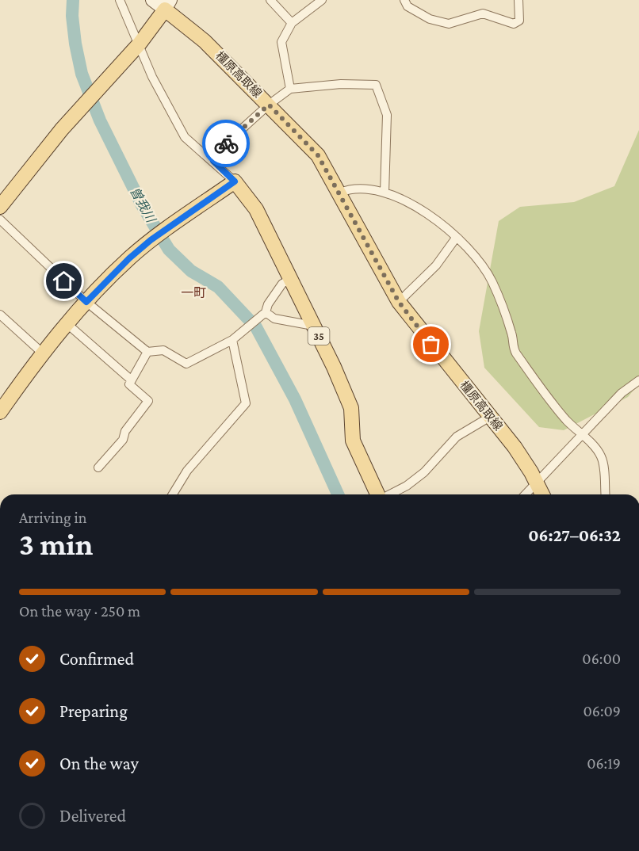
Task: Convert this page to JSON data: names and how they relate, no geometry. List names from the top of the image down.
{
  "streets": {
    "main road": ["橿原高取線", "35"]
  },
  "districts": ["一町"],
  "water": ["曽我川"],
  "page": {
    "heading": ["3 min", "Arriving in", "06:27–06:32"],
    "bar": "On the way · 250 m",
    "list": [
      ["Confirmed", "06:00"],
      ["Preparing", "06:09"],
      ["On the way", "06:19"],
      "Delivered"
    ]
  }
}
